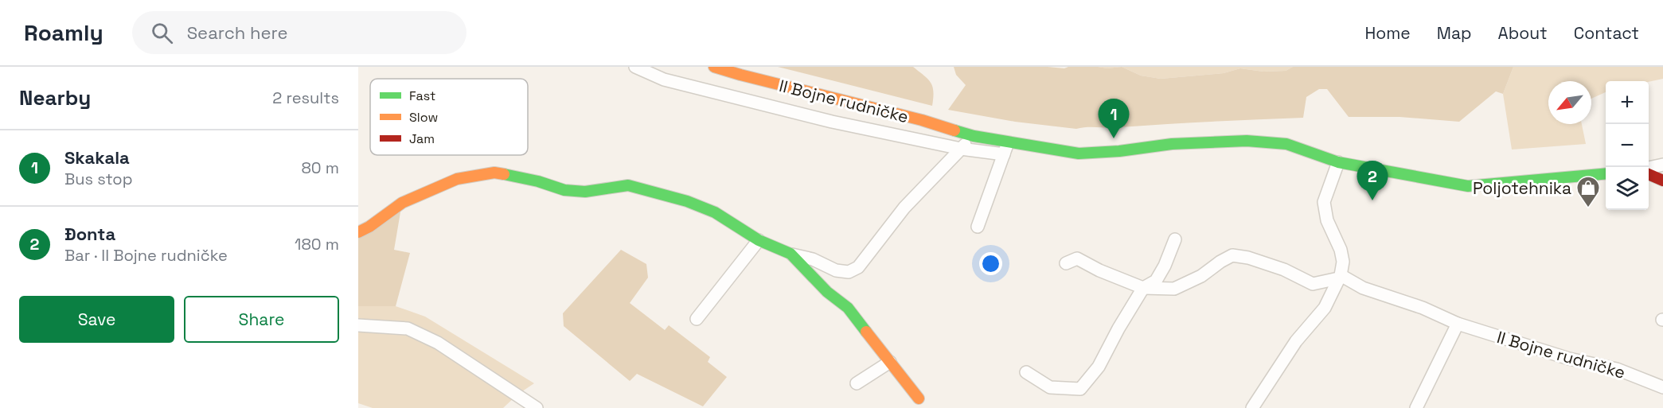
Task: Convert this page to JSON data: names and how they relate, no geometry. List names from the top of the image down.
{
  "streets": {
    "street": ["II Bojne rudničke"]
  },
  "places": {
    "shop": ["Poljotehnika"]
  },
  "legend": ["Fast", "Slow", "Jam"],
  "north": "bottom left",
  "page": {
    "header": "Roamly",
    "search": "Search here",
    "nav": [
      "Home",
      "Map",
      "About",
      "Contact"
    ],
    "heading": ["Nearby", "2 results"],
    "map_buttons": ["+", "−"],
    "pins": ["1", "2"],
    "list": [
      {
        "mark": "1",
        "name": "Skakala",
        "note": "Bus stop",
        "value": "80 m"
      },
      {
        "mark": "2",
        "name": "Đonta",
        "note": "Bar · II Bojne rudničke",
        "value": "180 m"
      }
    ],
    "buttons": ["Save", "Share"]
  }
}
